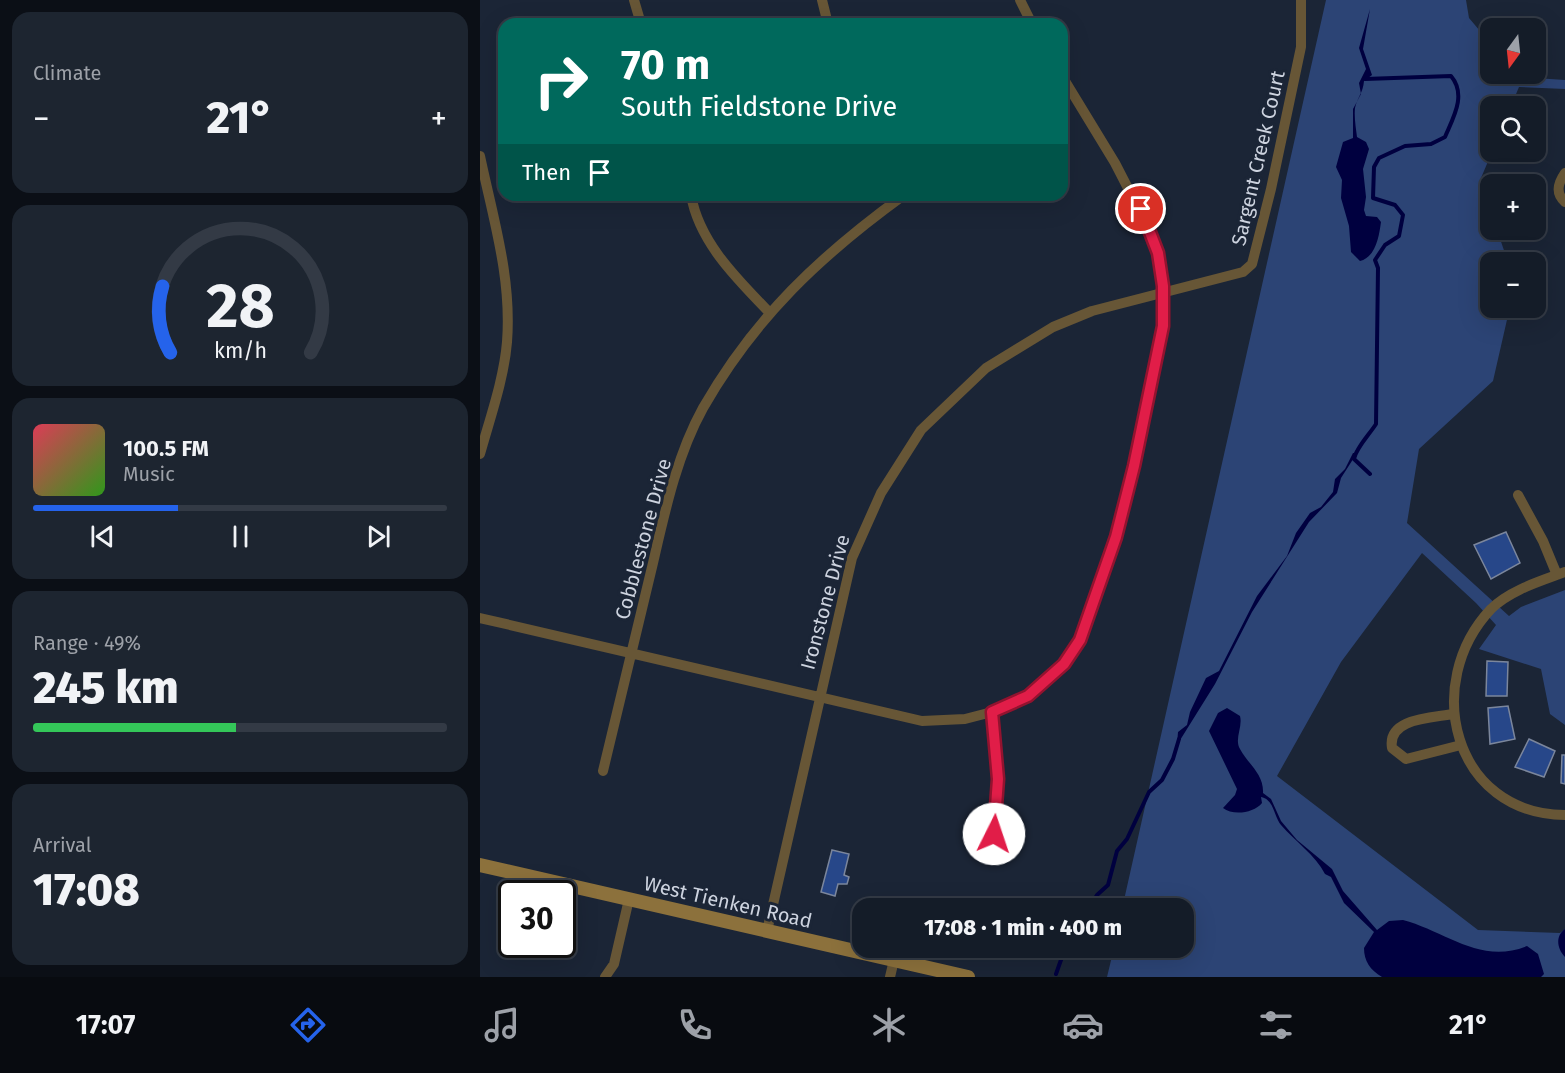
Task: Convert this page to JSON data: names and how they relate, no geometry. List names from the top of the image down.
{
  "streets": {
    "street": [
      "Sargent Creek Court",
      "Cobblestone Drive",
      "Ironstone Drive",
      "West Tienken Road"
    ]
  },
  "crossings": [
    ["Sargent Creek Court", "Ironstone Drive"],
    ["Ironstone Drive", "West Tienken Road"]
  ],
  "north": "bottom",
  "page": {
    "tile": [
      "Climate",
      ["Range · 49%", "245 km"],
      ["Arrival", "17:08"]
    ],
    "map_buttons": ["+", "−"],
    "turn": ["70 m", "South Fieldstone Drive"],
    "heat": ["−", "21°", "+"],
    "then": "Then",
    "song": ["100.5 FM", "Music"],
    "limit": "30",
    "trip": "17:08 · 1 min · 400 m",
    "tabs": ["17:07", "21°"],
    "gauge": ["28", "km/h"]
  }
}
